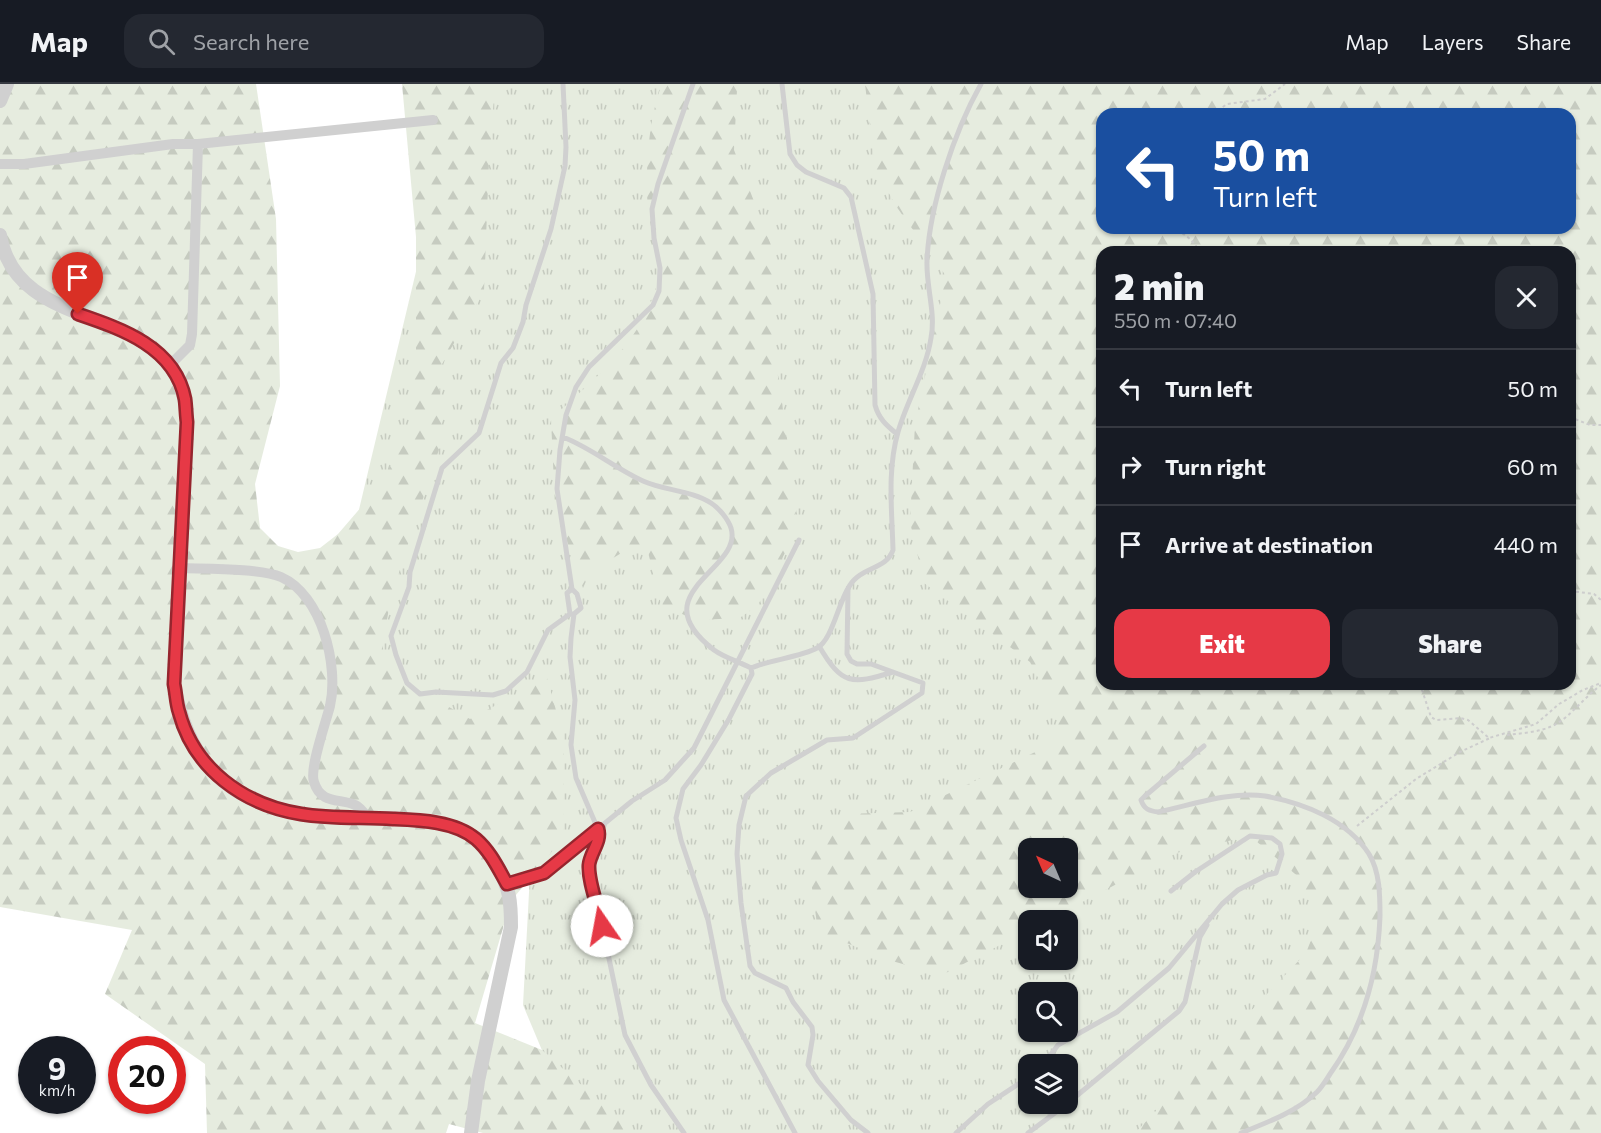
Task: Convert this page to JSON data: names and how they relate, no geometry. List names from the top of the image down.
{
  "north": "top left",
  "page": {
    "header": "Map",
    "search": "Search here",
    "nav": ["Map", "Layers", "Share"],
    "turn": ["50 m", "Turn left"],
    "heading": ["2 min", "550 m · 07:40"],
    "list": [
      {
        "name": "Turn left",
        "value": "50 m"
      },
      {
        "name": "Turn right",
        "value": "60 m"
      },
      {
        "name": "Arrive at destination",
        "value": "440 m"
      }
    ],
    "buttons": ["Exit", "Share"],
    "speed": "9 km/h",
    "limit": "20"
  }
}
